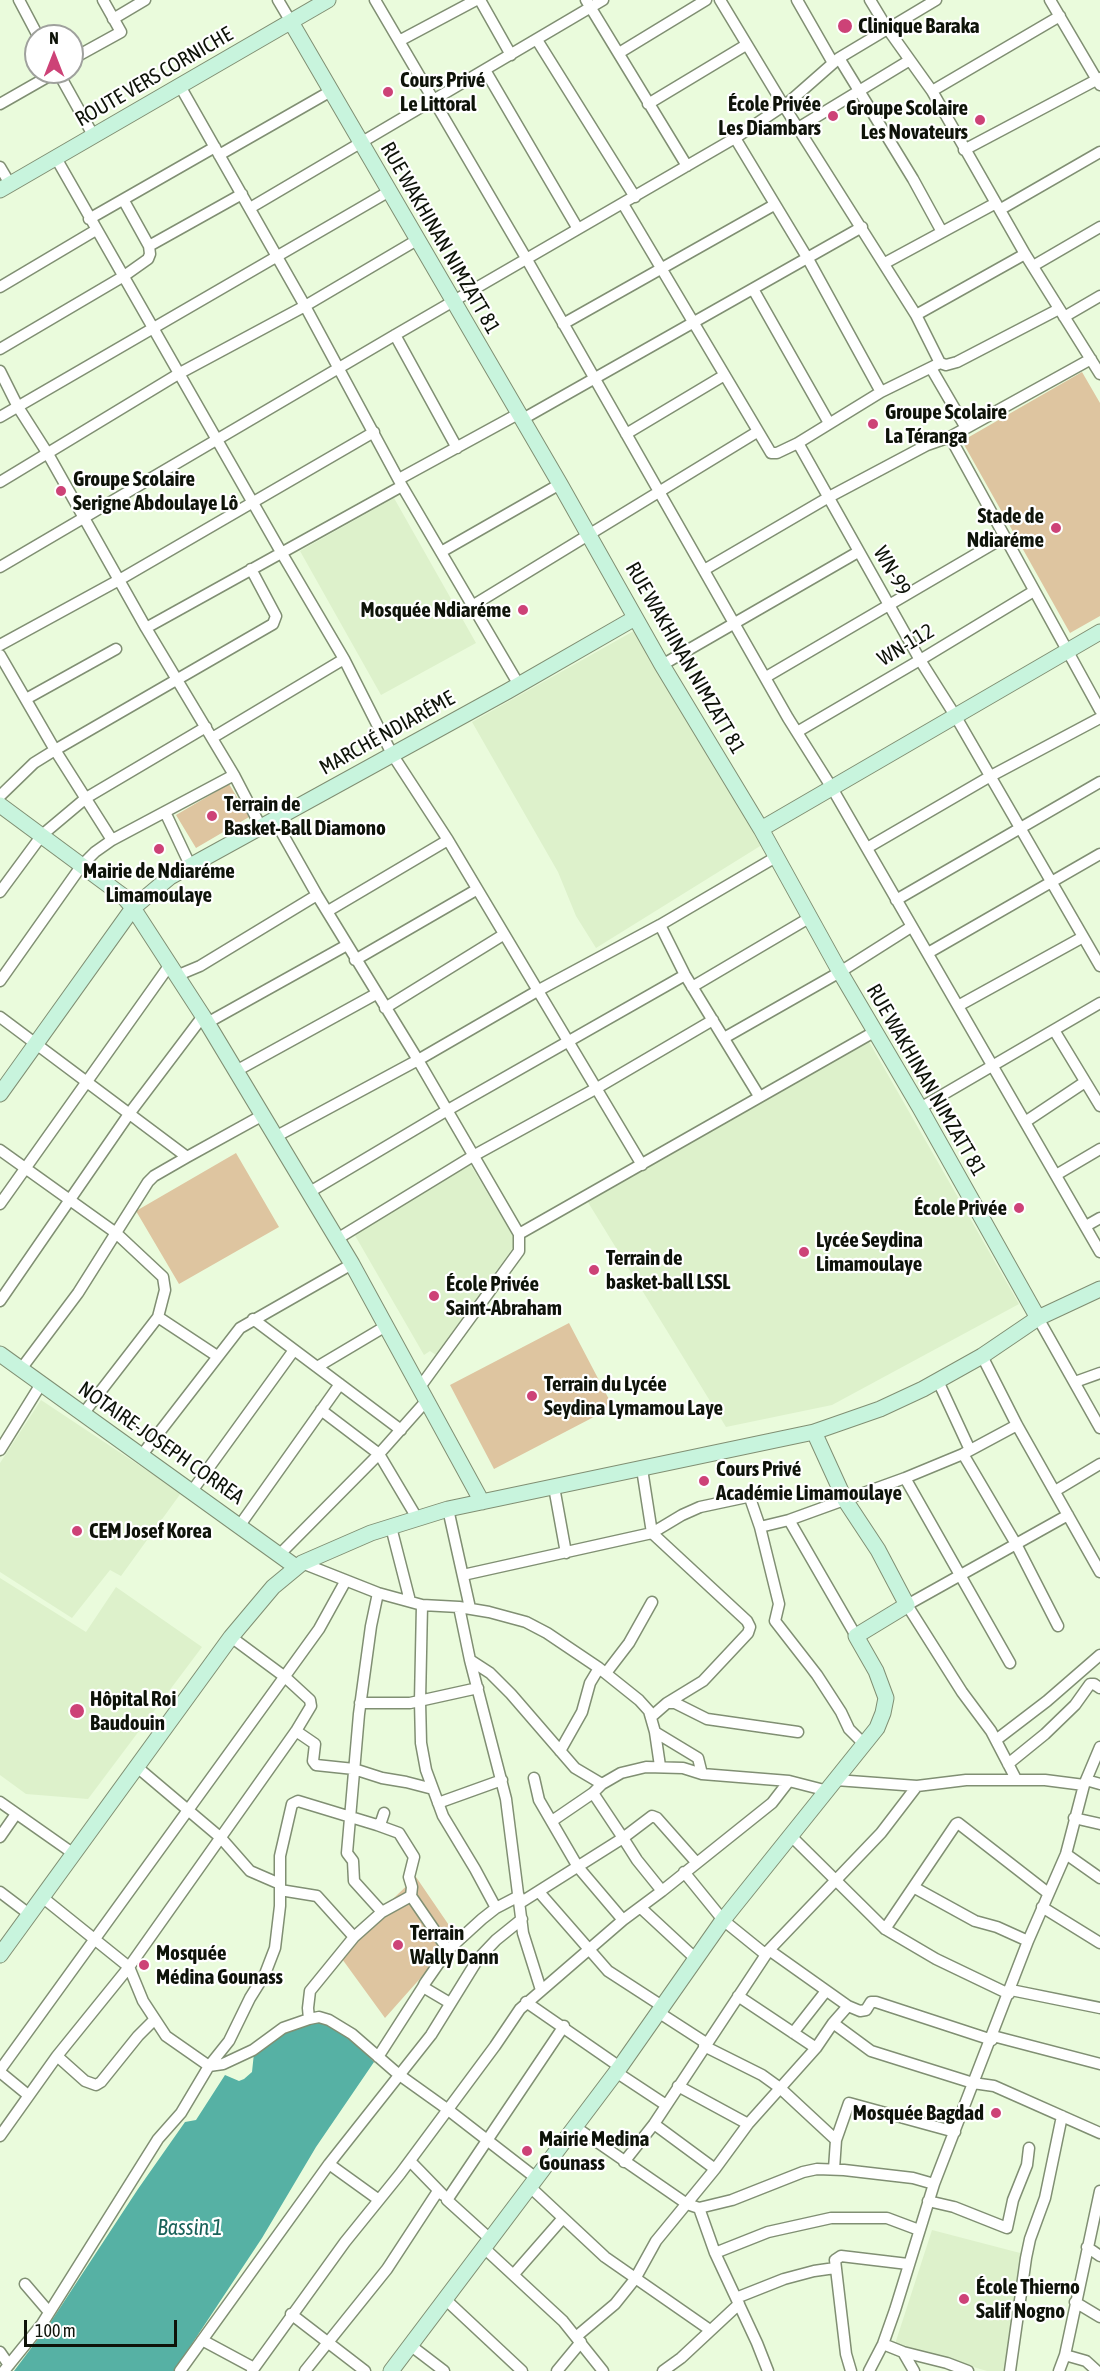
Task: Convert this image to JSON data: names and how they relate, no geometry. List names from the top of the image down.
{
  "streets": {
    "street": [
      "ROUTE VERS CORNICHE",
      "RUE WAKHINAN NIMZATT 81",
      "WN-99",
      "WN-112",
      "MARCHÉ NDIARÉME",
      "NOTAIRE-JOSEPH CORREA"
    ]
  },
  "crossings": [
    ["ROUTE VERS CORNICHE", "RUE WAKHINAN NIMZATT 81"],
    ["RUE WAKHINAN NIMZATT 81", "MARCHÉ NDIARÉME"],
    ["WN-99", "WN-112"]
  ],
  "water": ["Bassin 1"],
  "places": [
    "Clinique Baraka",
    "Cours Privé Le Littoral",
    "École Privée Les Diambars",
    "Groupe Scolaire Les Novateurs",
    "Groupe Scolaire La Téranga",
    "Groupe Scolaire Serigne Abdoulaye Lô",
    "Stade de Ndiaréme",
    "Mosquée Ndiaréme",
    "Terrain de Basket-Ball Diamono",
    "Mairie de Ndiaréme Limamoulaye",
    "École Privée",
    "Lycée Seydina Limamoulaye",
    "Terrain de basket-ball LSSL",
    "École Privée Saint-Abraham",
    "Terrain du Lycée Seydina Lymamou Laye",
    "Cours Privé Académie Limamoulaye",
    "CEM Josef Korea",
    "Hôpital Roi Baudouin",
    "Terrain Wally Dann",
    "Mosquée Médina Gounass",
    "Mosquée Bagdad",
    "Mairie Medina Gounass",
    "École Thierno Salif Nogno"
  ],
  "scale_bar": "100 m",
  "north": "top"
}
